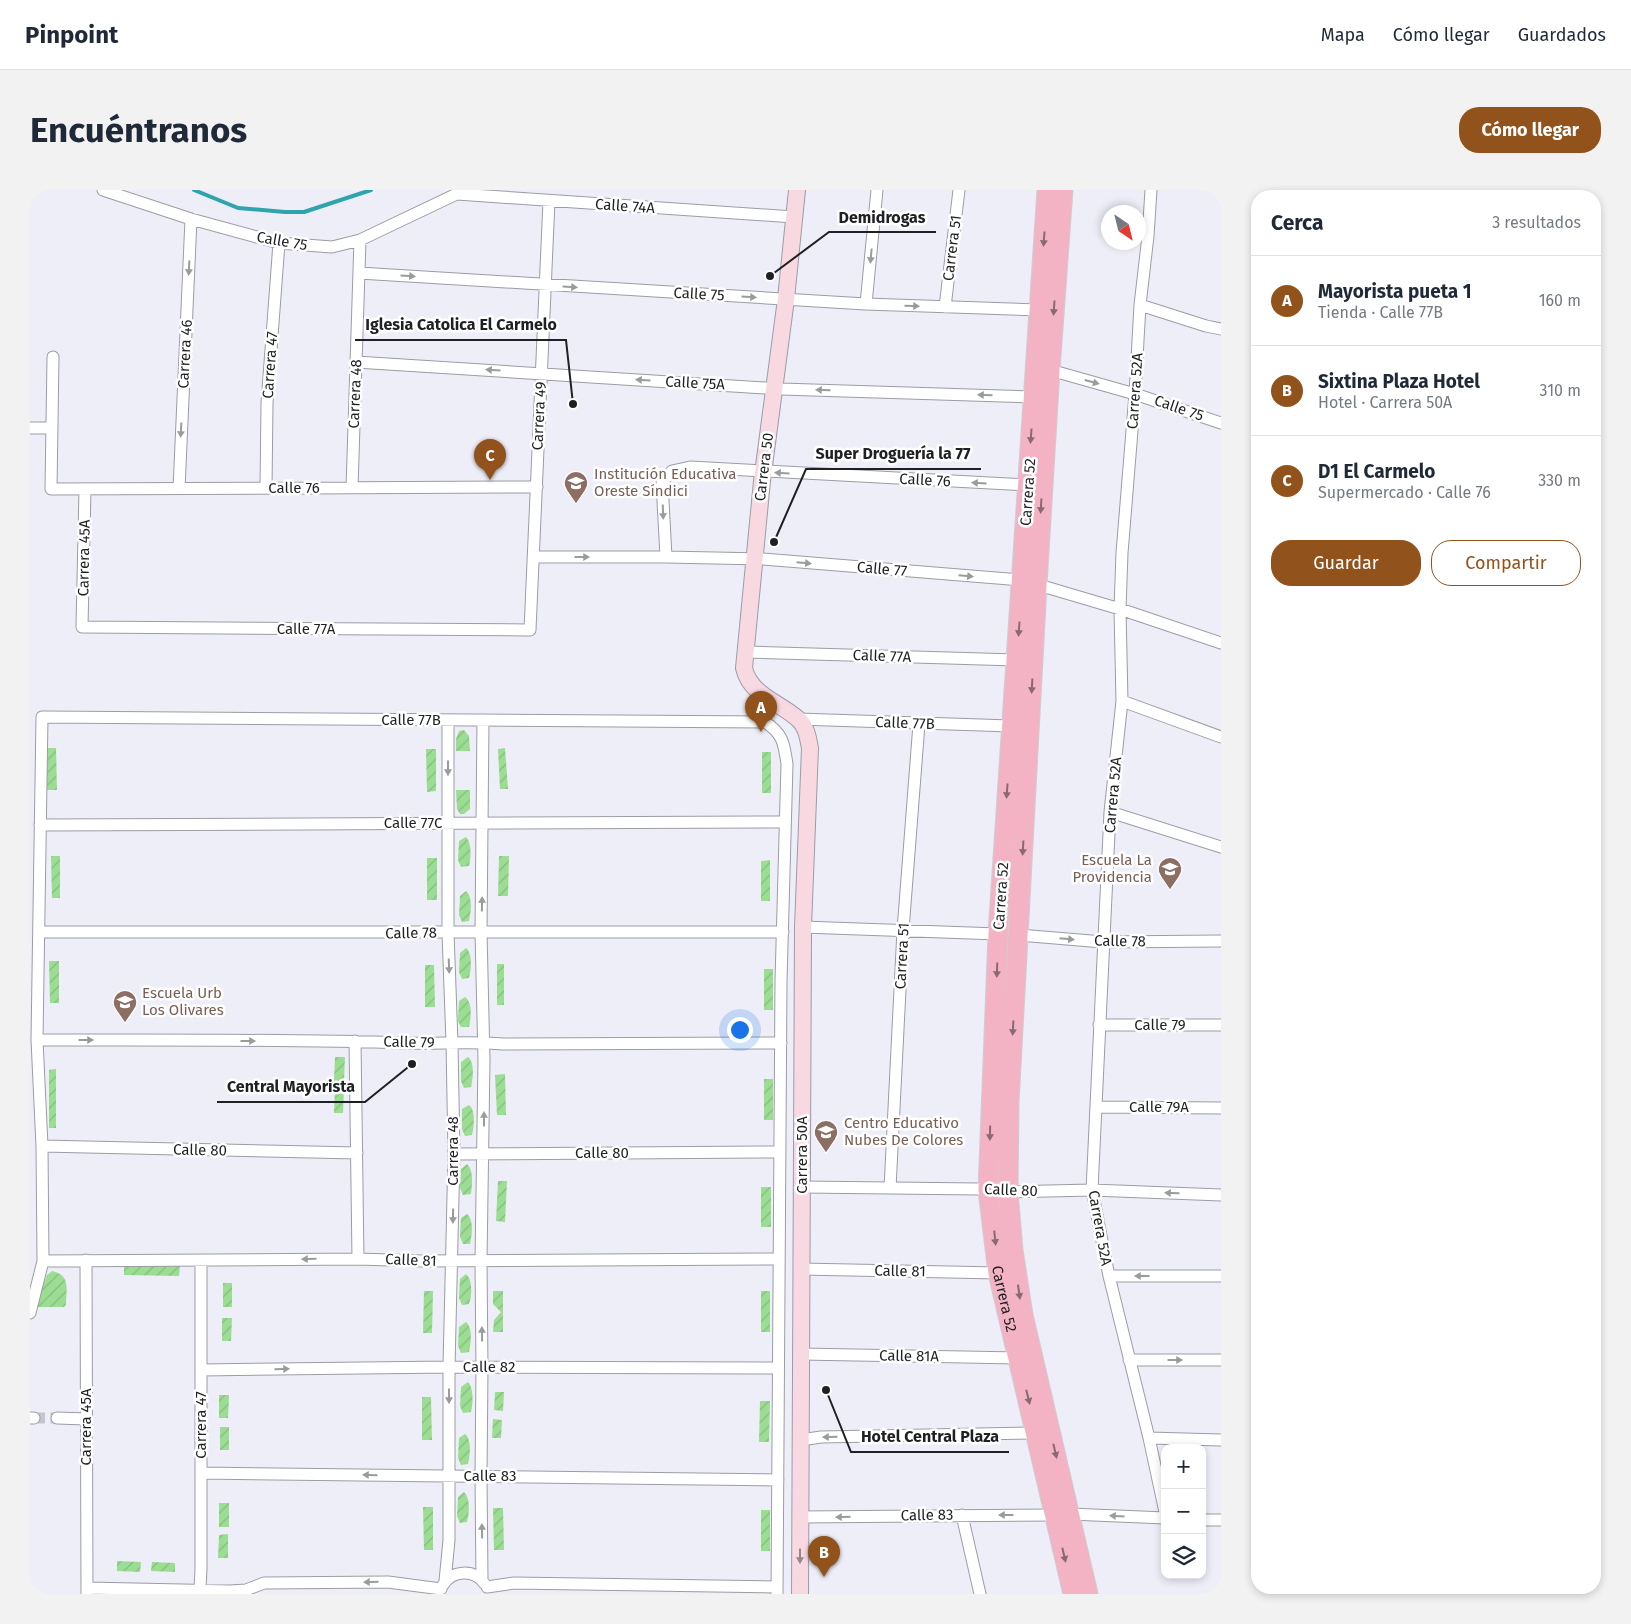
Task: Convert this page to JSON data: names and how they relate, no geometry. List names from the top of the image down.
{
  "streets": {
    "main road": ["Carrera 52"],
    "street": [
      "Calle 74A",
      "Calle 75",
      "Carrera 51",
      "Carrera 46",
      "Carrera 47",
      "Calle 75A",
      "Carrera 52A",
      "Carrera 48",
      "Carrera 49",
      "Carrera 50",
      "Calle 76",
      "Carrera 45A",
      "Calle 77",
      "Calle 77A",
      "Calle 77B",
      "Calle 77C",
      "Calle 78",
      "Calle 79",
      "Calle 79A",
      "Calle 80",
      "Carrera 50A",
      "Calle 81",
      "Calle 81A",
      "Calle 82",
      "Calle 83"
    ]
  },
  "crossings": [
    ["Calle 74A", "Calle 75"],
    ["Calle 74A", "Carrera 49"],
    ["Calle 74A", "Carrera 50"],
    ["Calle 75", "Carrera 51"],
    ["Calle 75", "Carrera 46"],
    ["Calle 75", "Carrera 47"],
    ["Calle 75", "Carrera 52A"],
    ["Calle 75", "Carrera 48"],
    ["Calle 75", "Carrera 49"],
    ["Calle 75", "Carrera 50"],
    ["Calle 75", "Carrera 52"],
    ["Carrera 51", "Calle 77B"],
    ["Carrera 51", "Calle 80"],
    ["Carrera 46", "Calle 76"],
    ["Carrera 47", "Calle 76"],
    ["Carrera 47", "Calle 81"],
    ["Carrera 47", "Calle 82"],
    ["Carrera 47", "Calle 83"],
    ["Calle 75A", "Carrera 48"],
    ["Calle 75A", "Carrera 49"],
    ["Calle 75A", "Carrera 50"],
    ["Calle 75A", "Carrera 52"],
    ["Carrera 52A", "Calle 77"],
    ["Carrera 52A", "Calle 78"],
    ["Carrera 52A", "Calle 79"],
    ["Carrera 52A", "Calle 79A"],
    ["Carrera 52A", "Calle 80"],
    ["Carrera 48", "Calle 76"],
    ["Carrera 48", "Calle 77B"],
    ["Carrera 48", "Calle 77C"],
    ["Carrera 48", "Calle 78"],
    ["Carrera 48", "Calle 79"],
    ["Carrera 48", "Calle 80"],
    ["Carrera 48", "Calle 81"],
    ["Carrera 48", "Calle 82"],
    ["Carrera 48", "Calle 83"],
    ["Carrera 49", "Calle 76"],
    ["Carrera 49", "Calle 77"],
    ["Carrera 49", "Calle 77A"],
    ["Carrera 50", "Calle 76"],
    ["Carrera 50", "Calle 77"],
    ["Carrera 50", "Calle 77A"],
    ["Carrera 50", "Calle 77B"],
    ["Carrera 50", "Carrera 50A"],
    ["Calle 76", "Carrera 52"],
    ["Calle 76", "Carrera 45A"],
    ["Calle 76", "Calle 77"],
    ["Carrera 52", "Calle 77"],
    ["Carrera 52", "Calle 77A"],
    ["Carrera 52", "Calle 77B"],
    ["Carrera 52", "Calle 78"],
    ["Carrera 52", "Calle 80"],
    ["Carrera 52", "Calle 81"],
    ["Carrera 52", "Calle 81A"],
    ["Carrera 52", "Calle 83"],
    ["Carrera 45A", "Calle 77A"],
    ["Carrera 45A", "Calle 81"],
    ["Calle 77B", "Calle 77C"],
    ["Calle 77B", "Carrera 50A"],
    ["Calle 80", "Carrera 50A"],
    ["Carrera 50A", "Calle 81"],
    ["Carrera 50A", "Calle 81A"],
    ["Carrera 50A", "Calle 83"]
  ],
  "one_way": [
    "Calle 75",
    "Carrera 46",
    "Calle 75A",
    "Calle 76",
    "Carrera 52",
    "Calle 77",
    "Calle 79",
    "Calle 82"
  ],
  "places": {
    "other": [
      "Demidrogas",
      "Iglesia Catolica El Carmelo",
      "Super Droguería la 77",
      "Central Mayorista",
      "Hotel Central Plaza"
    ],
    "school or university": [
      "Institución Educativa Oreste Síndici",
      "Escuela La Providencia",
      "Escuela Urb Los Olivares",
      "Centro Educativo Nubes De Colores"
    ]
  },
  "north": "bottom right",
  "page": {
    "header": "Pinpoint",
    "nav": ["Mapa", "Cómo llegar", "Guardados"],
    "buttons": [
      "Cómo llegar",
      ["Guardar", "Compartir"]
    ],
    "title": "Encuéntranos",
    "heading": ["Cerca", "3 resultados"],
    "list": [
      {
        "mark": "A",
        "name": "Mayorista pueta 1",
        "note": "Tienda · Calle 77B",
        "value": "160 m"
      },
      {
        "mark": "B",
        "name": "Sixtina Plaza Hotel",
        "note": "Hotel · Carrera 50A",
        "value": "310 m"
      },
      {
        "mark": "C",
        "name": "D1 El Carmelo",
        "note": "Supermercado · Calle 76",
        "value": "330 m"
      }
    ],
    "pins": ["C", "A", "B"],
    "map_buttons": ["+", "−"]
  }
}
